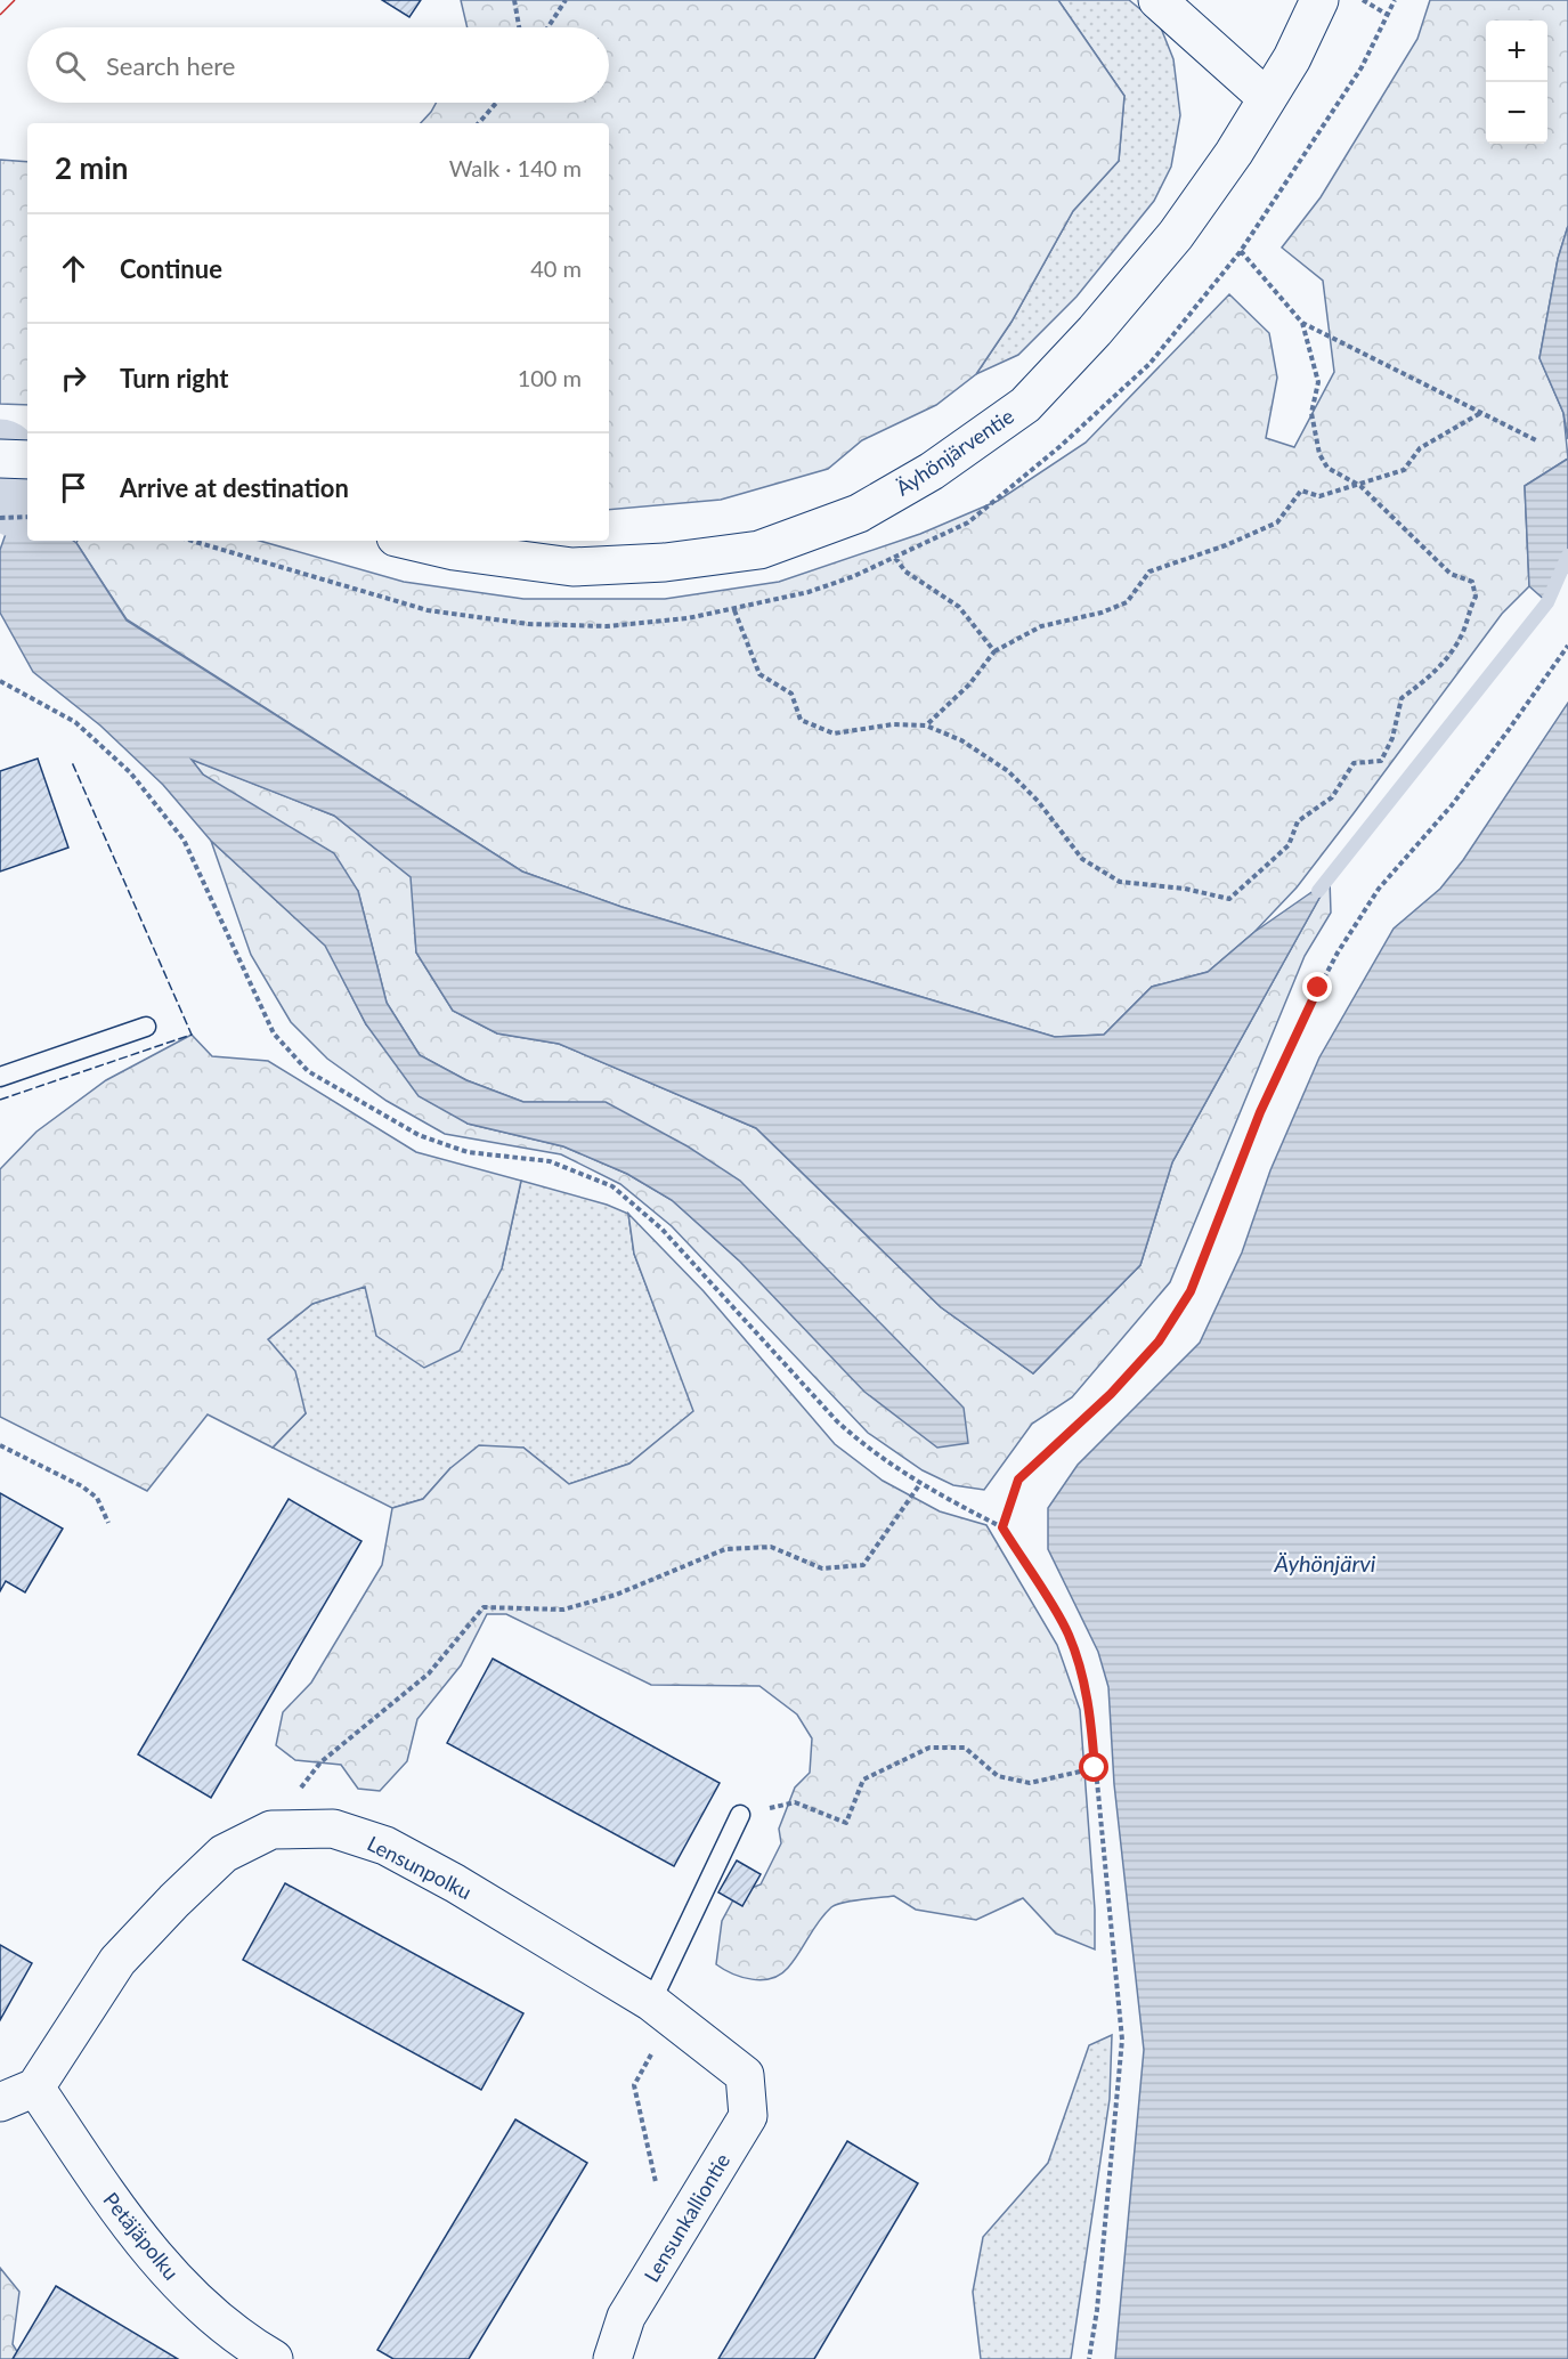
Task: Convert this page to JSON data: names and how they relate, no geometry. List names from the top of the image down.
{
  "streets": {
    "street": [
      "Äyhönjärventie",
      "Lensunpolku",
      "Lensunkalliontie",
      "Petäjäpolku"
    ]
  },
  "crossings": [
    ["Lensunpolku", "Lensunkalliontie"],
    ["Lensunpolku", "Petäjäpolku"]
  ],
  "water": ["Äyhönjärvi"],
  "page": {
    "map_buttons": ["+", "−"],
    "search": "Search here",
    "heading": ["2 min", "Walk · 140 m"],
    "list": [
      ["Continue", "40 m"],
      ["Turn right", "100 m"],
      "Arrive at destination"
    ]
  }
}
